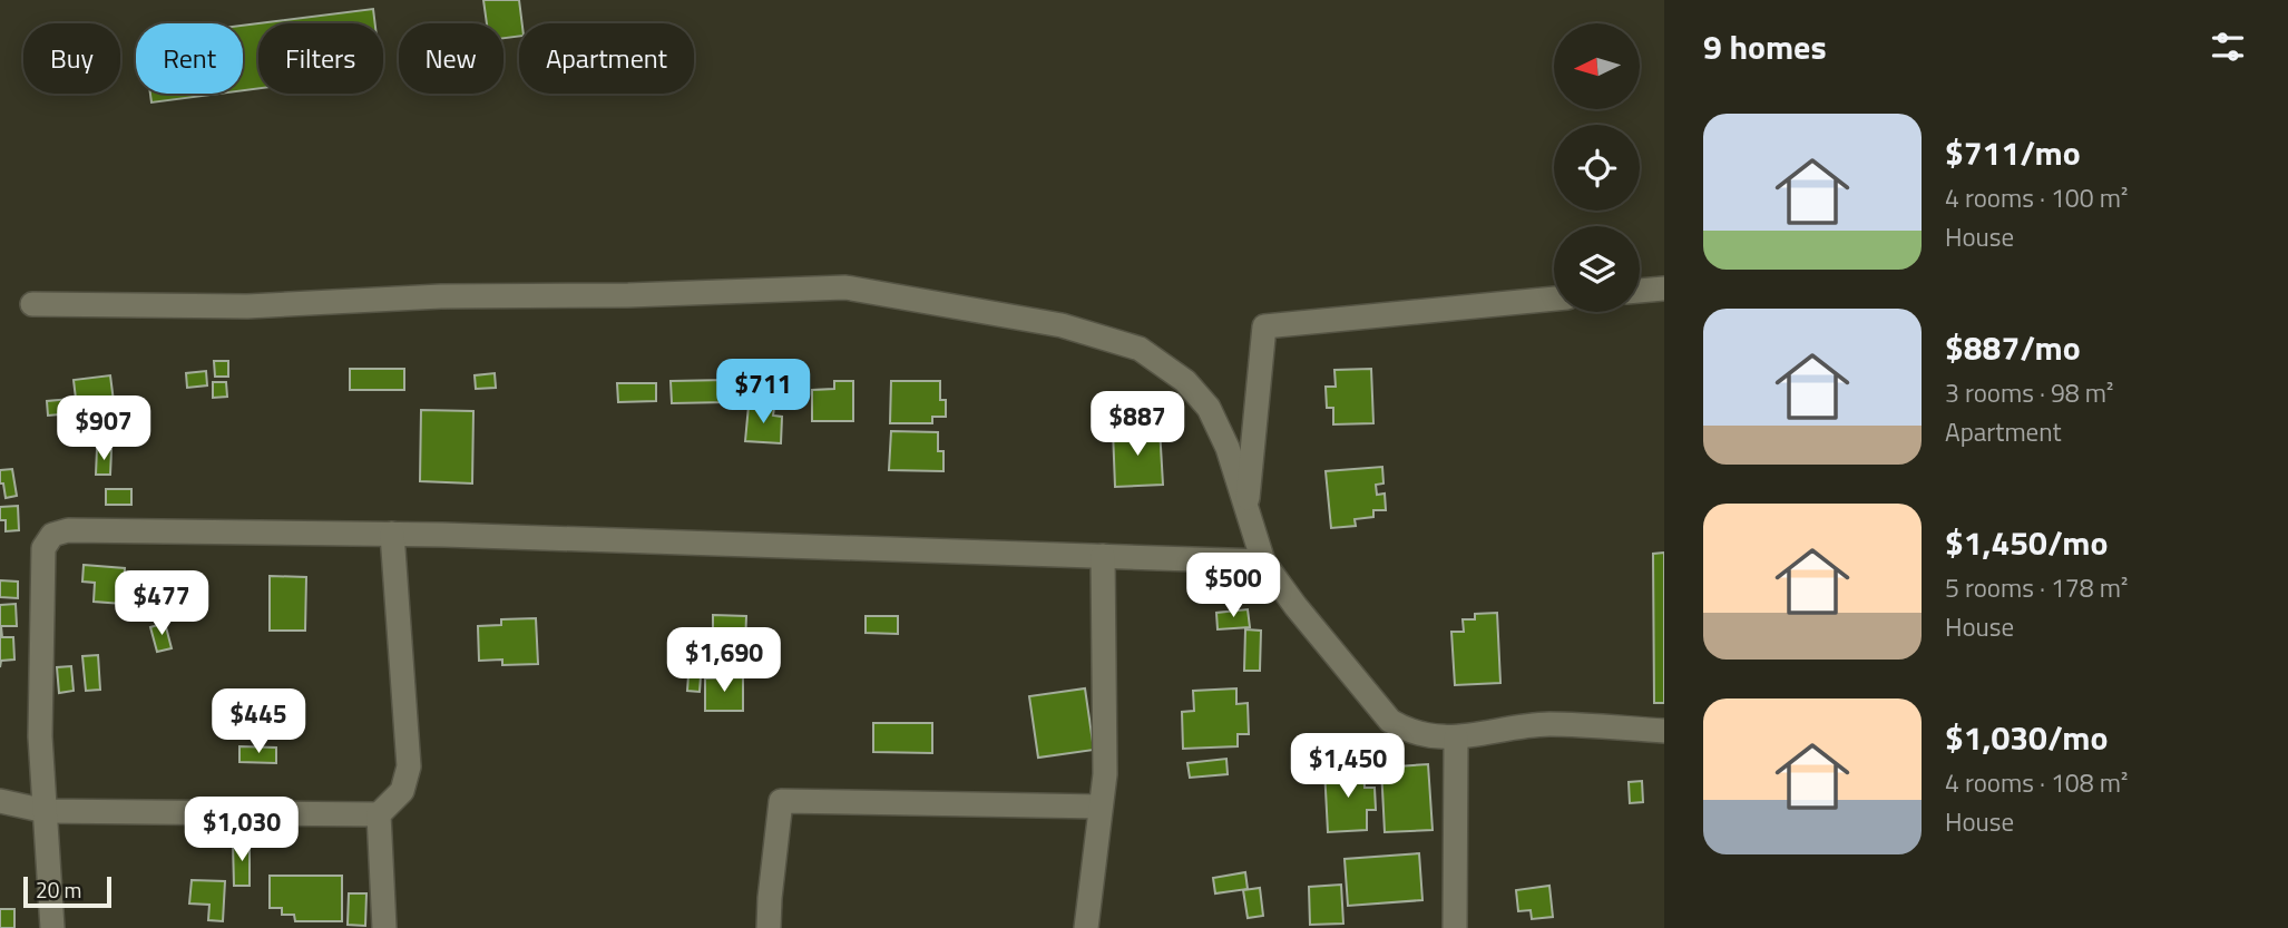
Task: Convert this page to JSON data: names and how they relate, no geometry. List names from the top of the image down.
{
  "scale_bar": "20 m",
  "north": "left",
  "page": {
    "heading": "9 homes",
    "chip": [
      "Buy",
      "Rent",
      "Filters",
      "New",
      "Apartment"
    ],
    "list": [
      {
        "name": "$711/mo",
        "note": "4 rooms · 100 m² · House"
      },
      {
        "name": "$887/mo",
        "note": "3 rooms · 98 m² · Apartment"
      },
      {
        "name": "$1,450/mo",
        "note": "5 rooms · 178 m² · House"
      },
      {
        "name": "$1,030/mo",
        "note": "4 rooms · 108 m² · House"
      }
    ],
    "price": [
      "$711",
      "$887",
      "$907",
      "$500",
      "$477",
      "$1,690",
      "$445",
      "$1,450",
      "$1,030"
    ],
    "scale": "20 m"
  }
}
